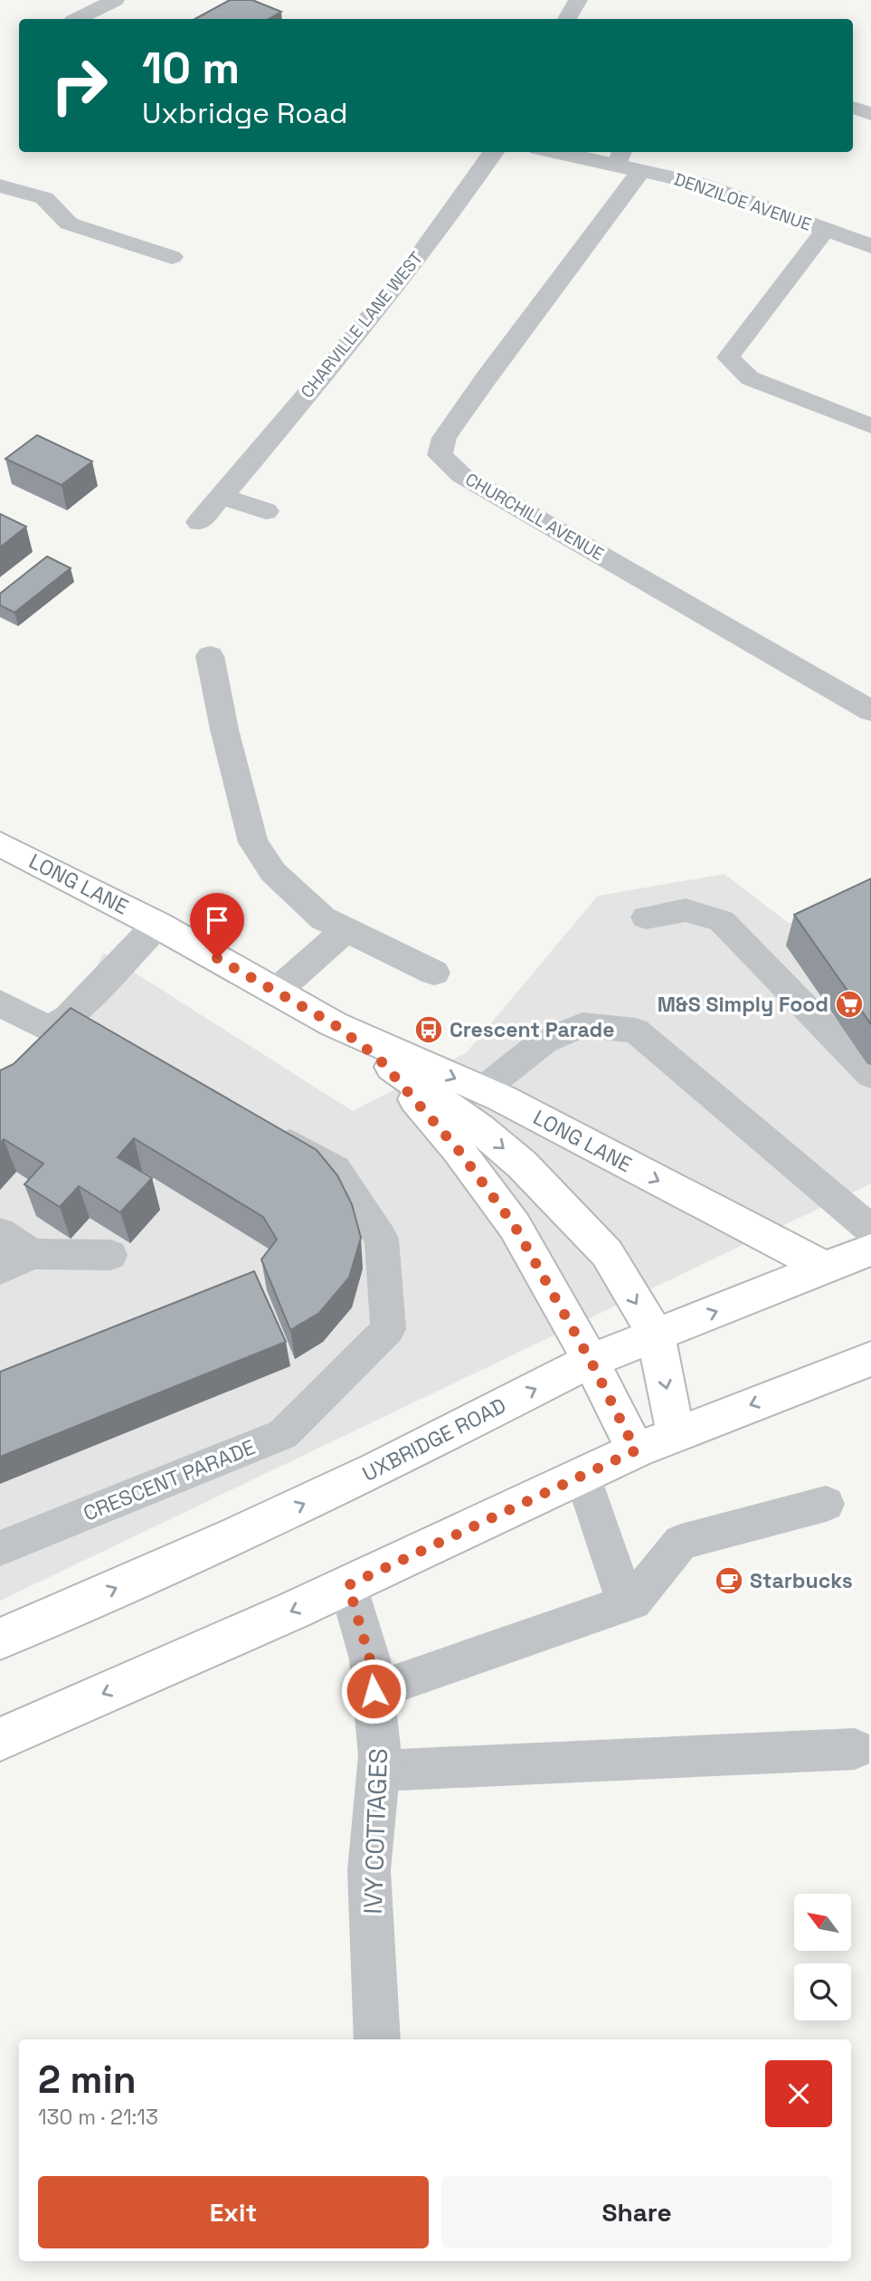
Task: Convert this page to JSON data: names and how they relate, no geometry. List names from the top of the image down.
{
  "streets": {
    "main road": ["LONG LANE", "UXBRIDGE ROAD"],
    "street": [
      "DENZILOE AVENUE",
      "CHARVILLE LANE WEST",
      "CHURCHILL AVENUE",
      "IVY COTTAGES"
    ],
    "lane": ["CRESCENT PARADE"]
  },
  "crossings": [
    ["DENZILOE AVENUE", "CHURCHILL AVENUE"],
    ["LONG LANE", "UXBRIDGE ROAD"]
  ],
  "places": {
    "supermarket": ["M&S Simply Food"],
    "bus stop": ["Crescent Parade"],
    "cafe": ["Starbucks"]
  },
  "north": "top left",
  "page": {
    "turn": ["10 m", "Uxbridge Road"],
    "heading": ["2 min", "130 m · 21:13"],
    "buttons": ["Exit", "Share"]
  }
}
